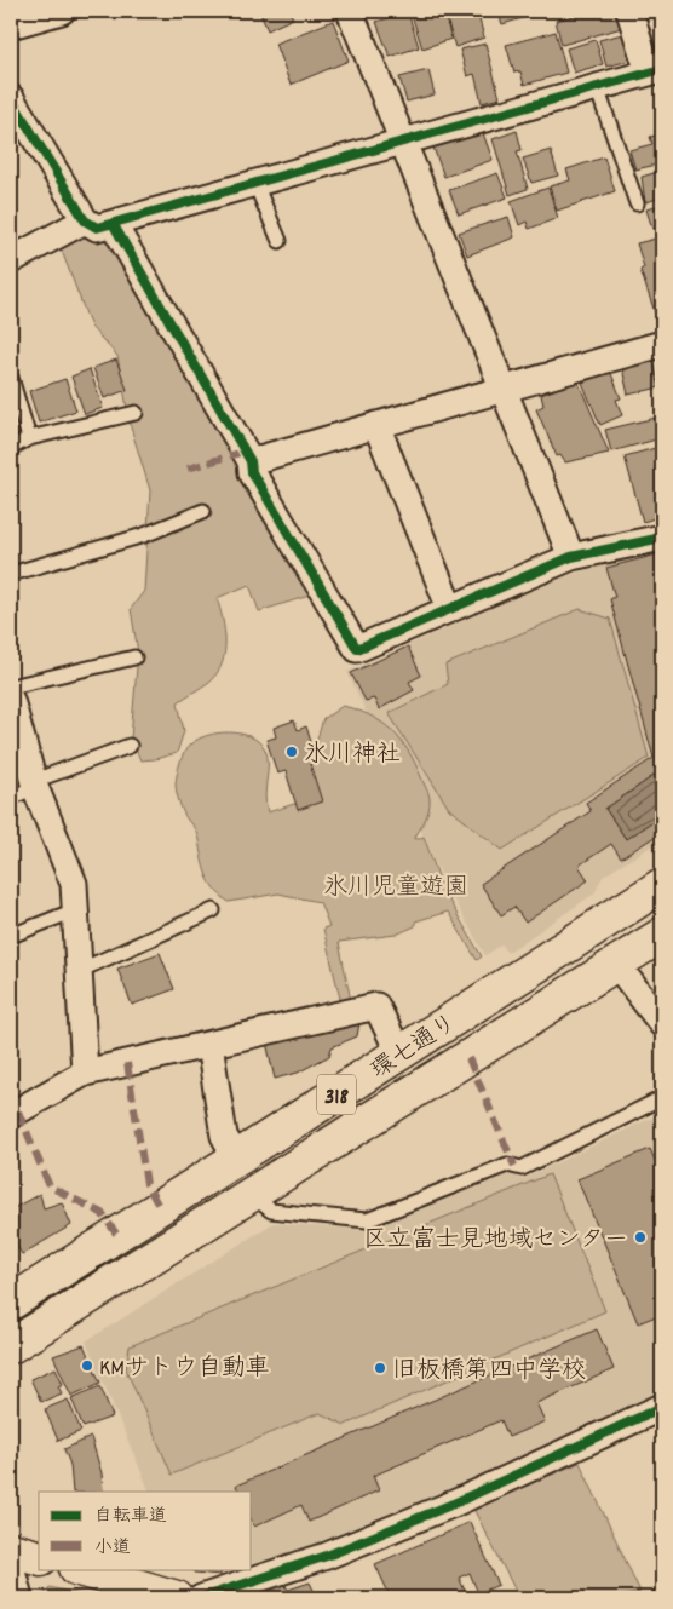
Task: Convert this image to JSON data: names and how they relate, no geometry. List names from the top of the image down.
{
  "streets": {
    "main road": ["環七通り", "318"]
  },
  "parks": ["氷川児童遊園"],
  "places": [
    "氷川神社",
    "区立富士見地域センター",
    "KMサトウ自動車",
    "旧板橋第四中学校"
  ],
  "legend": ["自転車道", "小道"]
}
